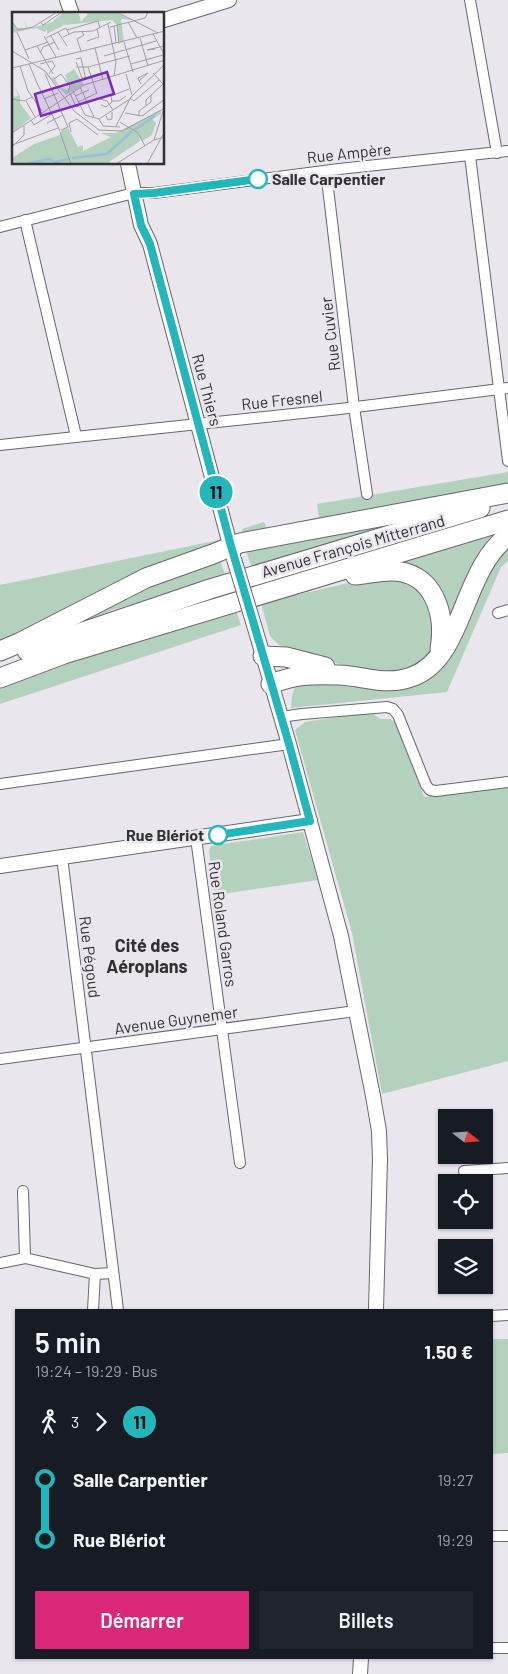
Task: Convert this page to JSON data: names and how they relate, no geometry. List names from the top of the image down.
{
  "streets": {
    "highway": ["Avenue François Mitterrand"],
    "street": [
      "Rue Ampère",
      "Rue Cuvier",
      "Rue Thiers",
      "Rue Fresnel",
      "Rue Roland Garros",
      "Rue Pégoud",
      "Avenue Guynemer"
    ]
  },
  "crossings": [
    ["Rue Ampère", "Rue Cuvier"],
    ["Rue Ampère", "Rue Thiers"],
    ["Rue Cuvier", "Rue Fresnel"],
    ["Rue Thiers", "Rue Fresnel"],
    ["Rue Thiers", "Avenue Guynemer"],
    ["Rue Roland Garros", "Avenue Guynemer"],
    ["Rue Pégoud", "Avenue Guynemer"]
  ],
  "districts": ["Cité des Aéroplans"],
  "places": ["Salle Carpentier", "Rue Blériot"],
  "lines": ["bus line 11"],
  "north": "right",
  "page": {
    "on_map": "11",
    "heading": ["5 min", "19:24 – 19:29 · Bus", "1.50 €"],
    "legs": ["3", "11"],
    "list": [
      {
        "name": "Salle Carpentier",
        "value": "19:27"
      },
      {
        "name": "Rue Blériot",
        "value": "19:29"
      }
    ],
    "buttons": ["Démarrer", "Billets"]
  }
}
